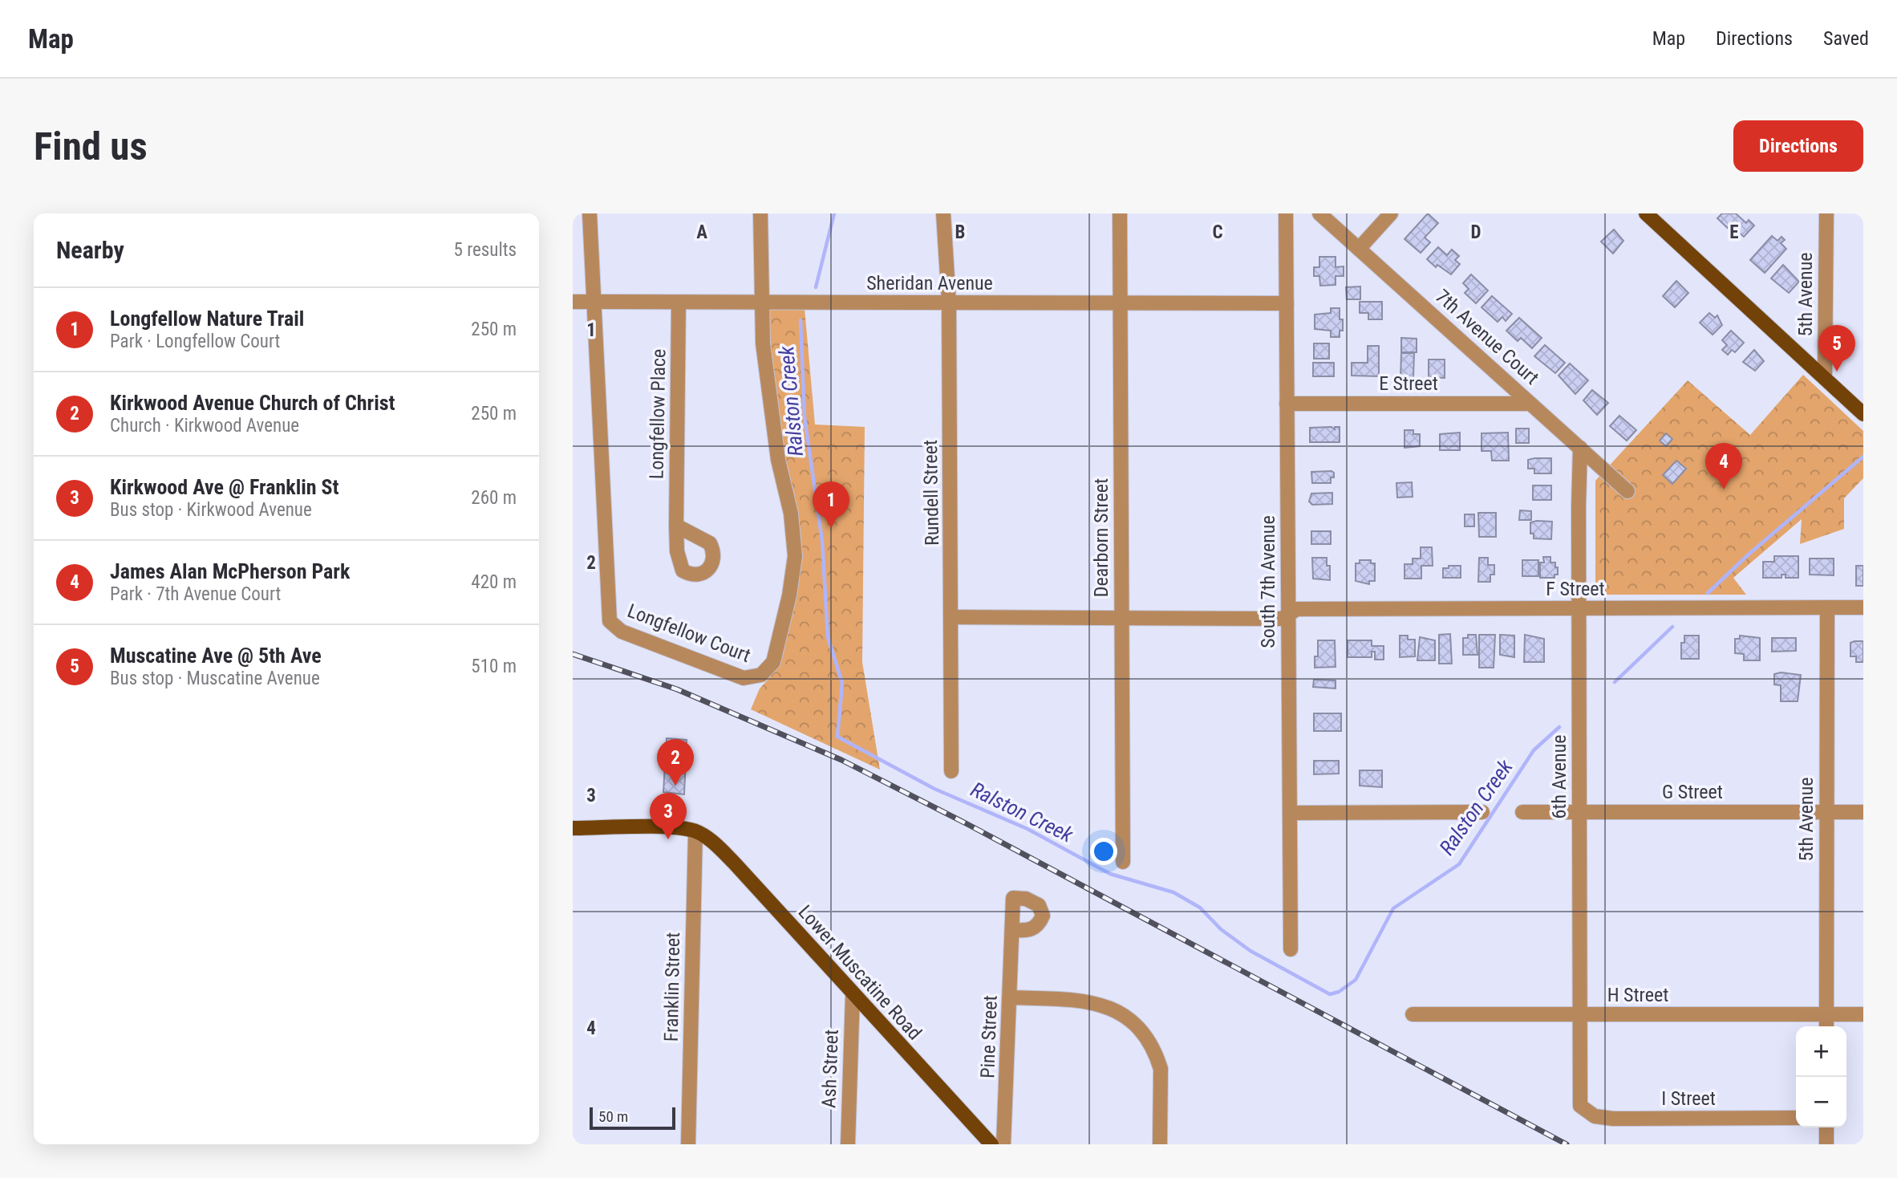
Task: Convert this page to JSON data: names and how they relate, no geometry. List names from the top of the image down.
{
  "streets": {
    "main road": ["Lower Muscatine Road"],
    "street": [
      "Sheridan Avenue",
      "5th Avenue",
      "7th Avenue Court",
      "E Street",
      "Longfellow Place",
      "Rundell Street",
      "Dearborn Street",
      "South 7th Avenue",
      "F Street",
      "Longfellow Court",
      "6th Avenue",
      "G Street",
      "Franklin Street",
      "H Street",
      "Pine Street",
      "Ash Street",
      "I Street"
    ]
  },
  "crossings": [
    ["Sheridan Avenue", "Longfellow Place"],
    ["Sheridan Avenue", "Rundell Street"],
    ["Sheridan Avenue", "Dearborn Street"],
    ["Sheridan Avenue", "South 7th Avenue"],
    ["Sheridan Avenue", "Longfellow Court"],
    ["5th Avenue", "F Street"],
    ["5th Avenue", "G Street"],
    ["5th Avenue", "H Street"],
    ["7th Avenue Court", "E Street"],
    ["7th Avenue Court", "6th Avenue"],
    ["E Street", "South 7th Avenue"],
    ["Rundell Street", "F Street"],
    ["Dearborn Street", "F Street"],
    ["South 7th Avenue", "F Street"],
    ["F Street", "6th Avenue"],
    ["6th Avenue", "G Street"],
    ["6th Avenue", "H Street"],
    ["6th Avenue", "I Street"],
    ["Lower Muscatine Road", "Franklin Street"],
    ["Lower Muscatine Road", "Ash Street"]
  ],
  "water": ["Ralston Creek"],
  "scale_bar": "50 m",
  "page": {
    "header": "Map",
    "nav": ["Map", "Directions", "Saved"],
    "buttons": "Directions",
    "title": "Find us",
    "heading": ["Nearby", "5 results"],
    "list": [
      {
        "mark": "1",
        "name": "Longfellow Nature Trail",
        "note": "Park · Longfellow Court",
        "value": "250 m"
      },
      {
        "mark": "2",
        "name": "Kirkwood Avenue Church of Christ",
        "note": "Church · Kirkwood Avenue",
        "value": "250 m"
      },
      {
        "mark": "3",
        "name": "Kirkwood Ave @ Franklin St",
        "note": "Bus stop · Kirkwood Avenue",
        "value": "260 m"
      },
      {
        "mark": "4",
        "name": "James Alan McPherson Park",
        "note": "Park · 7th Avenue Court",
        "value": "420 m"
      },
      {
        "mark": "5",
        "name": "Muscatine Ave @ 5th Ave",
        "note": "Bus stop · Muscatine Avenue",
        "value": "510 m"
      }
    ],
    "pins": [
      "5",
      "4",
      "1",
      "2",
      "3"
    ],
    "map_buttons": ["+", "−"],
    "scale": "50 m"
  },
  "grid": {
    "columns": [
      "A",
      "B",
      "C",
      "D",
      "E"
    ],
    "rows": [
      "1",
      "2",
      "3",
      "4"
    ]
  }
}
